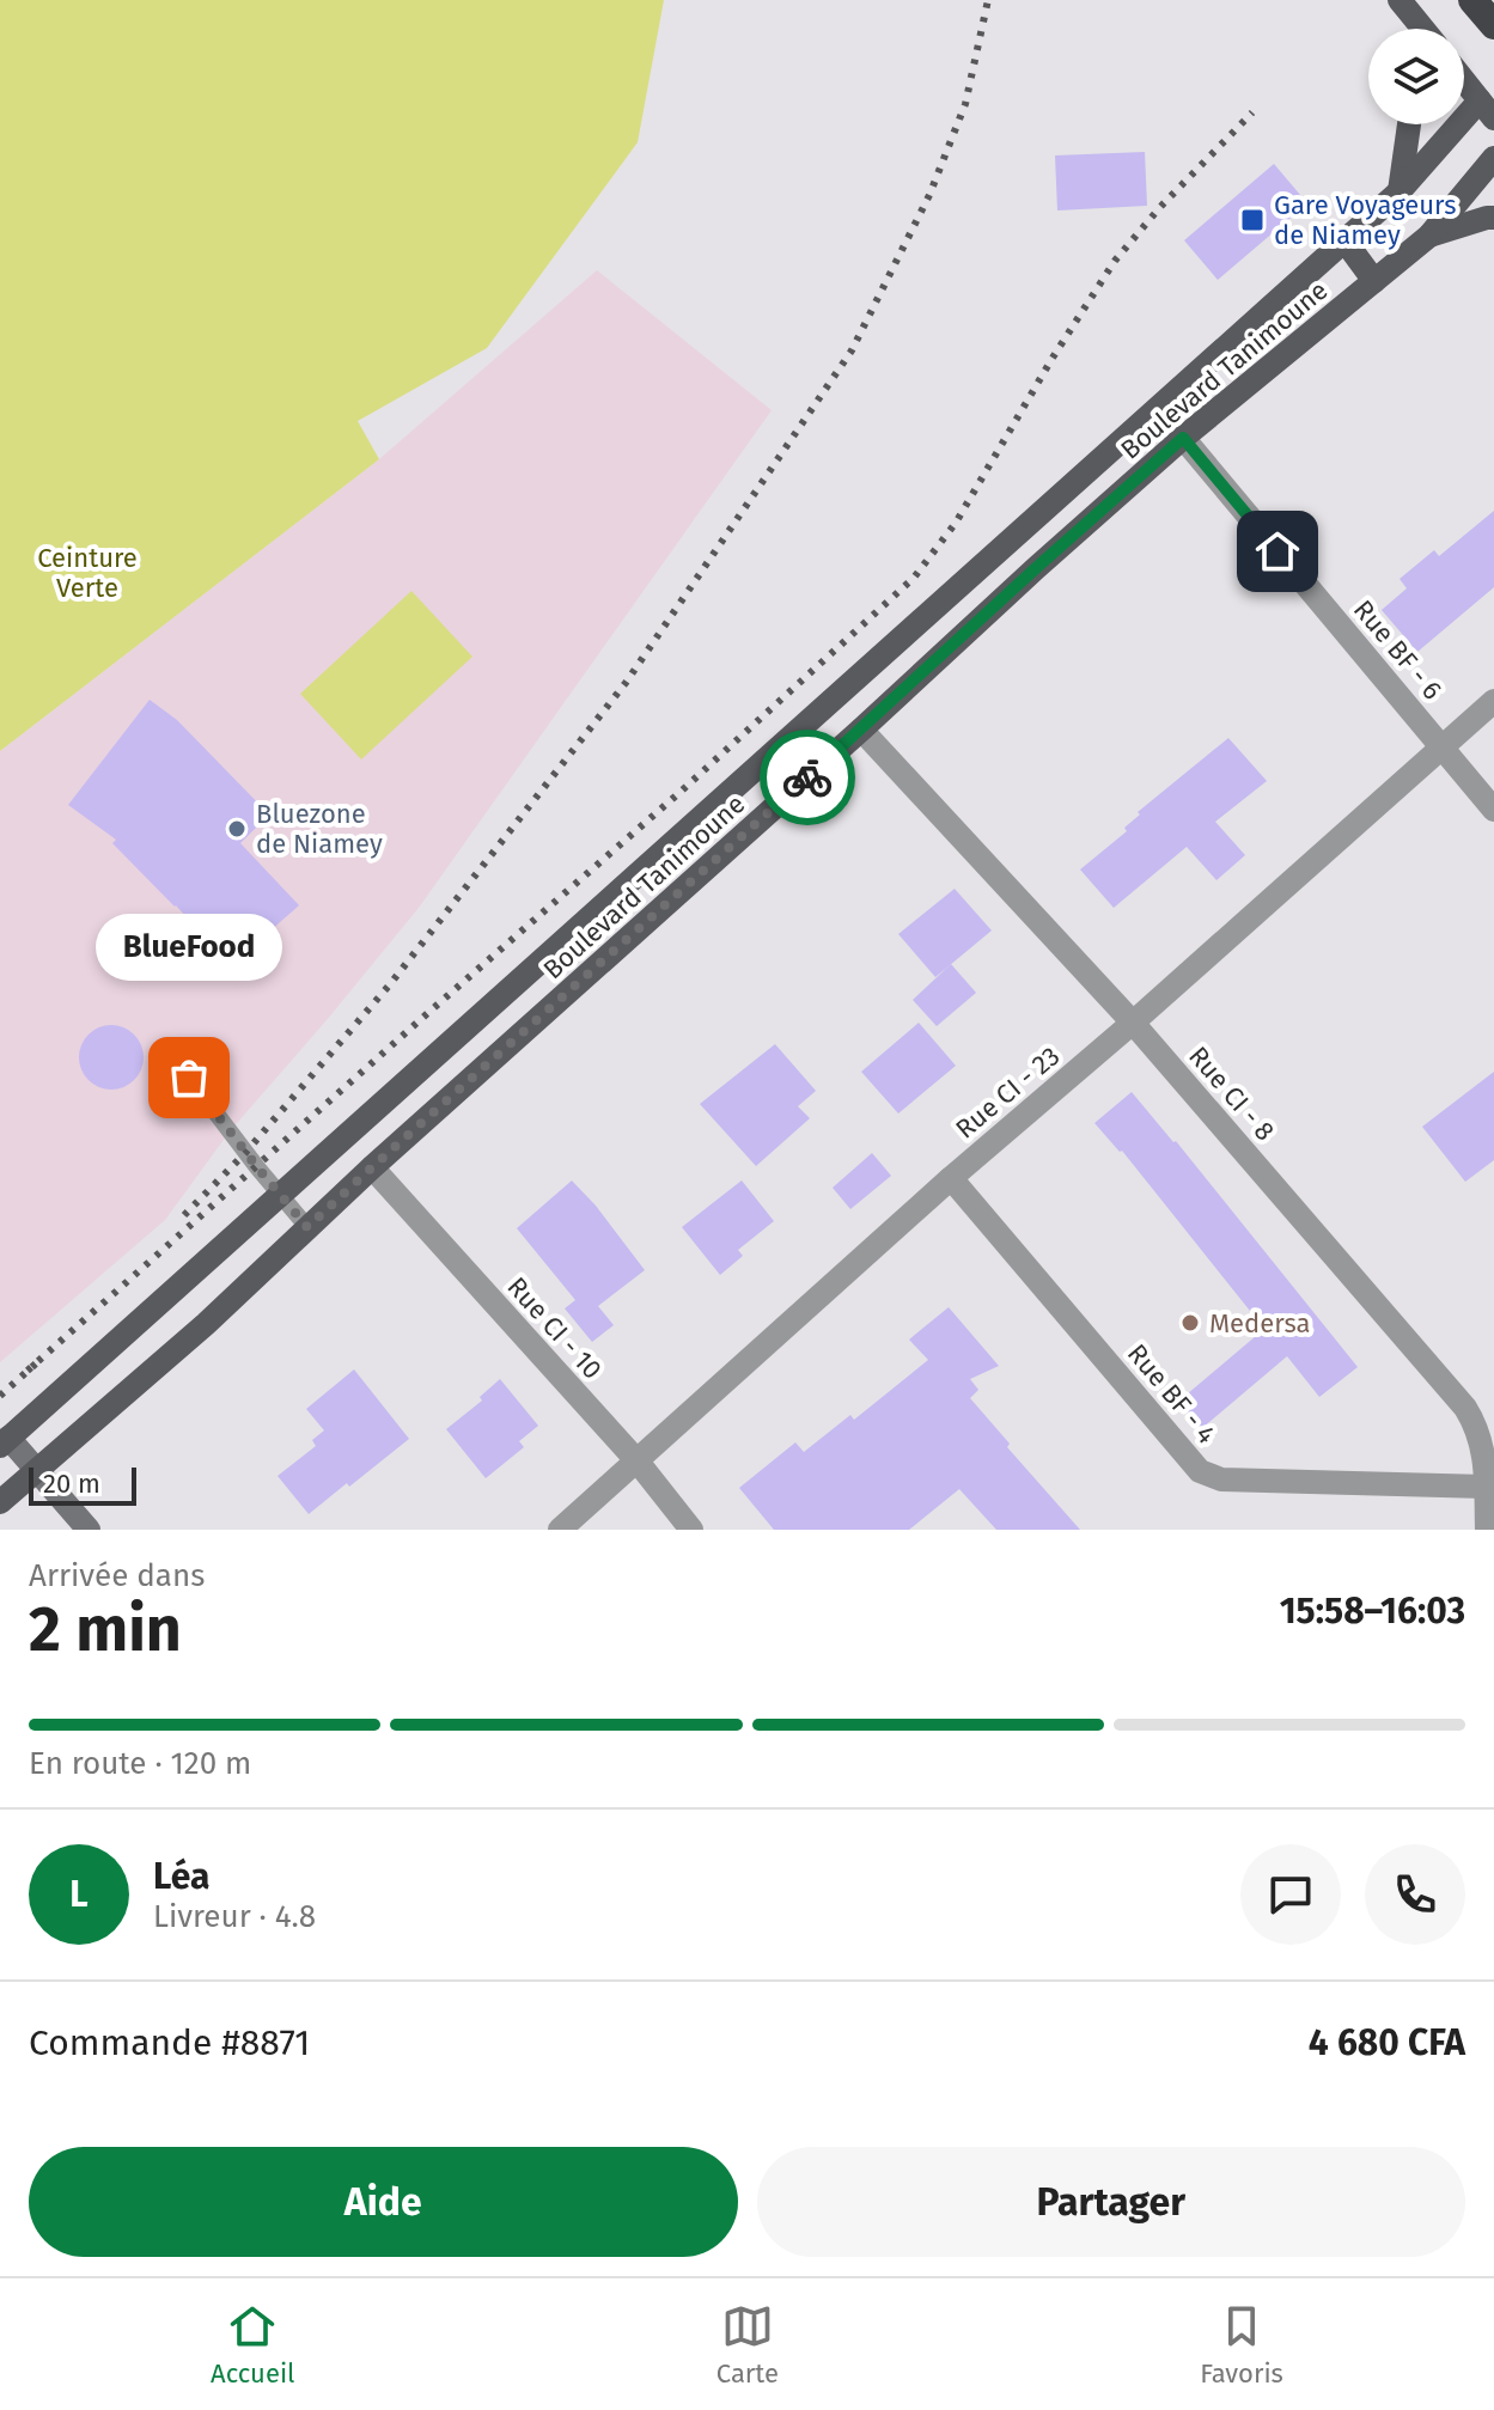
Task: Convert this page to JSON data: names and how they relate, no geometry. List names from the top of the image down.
{
  "streets": {
    "main road": ["Boulevard Tanimoune"],
    "street": [
      "Rue BF - 6",
      "Rue CI - 23",
      "Rue CI - 8",
      "Rue CI - 10",
      "Rue BF - 4"
    ]
  },
  "crossings": [
    ["Boulevard Tanimoune", "Rue BF - 6"],
    ["Boulevard Tanimoune", "Rue CI - 8"],
    ["Boulevard Tanimoune", "Rue CI - 10"],
    ["Rue BF - 6", "Rue CI - 23"],
    ["Rue CI - 23", "Rue CI - 8"],
    ["Rue CI - 23", "Rue CI - 10"],
    ["Rue CI - 23", "Rue BF - 4"],
    ["Rue CI - 8", "Rue BF - 4"]
  ],
  "parks": ["Ceinture Verte"],
  "places": {
    "transit": ["Gare Voyageurs de Niamey"],
    "other": ["Bluezone de Niamey", "BlueFood", "Medersa"]
  },
  "scale_bar": "20 m",
  "page": {
    "bubble": "BlueFood",
    "scale": "20 m",
    "heading": ["2 min", "Arrivée dans", "15:58–16:03"],
    "panel": [
      "Léa",
      "Livreur · 4.8",
      "Commande #8871",
      "4 680 CFA"
    ],
    "bar": "En route · 120 m",
    "round": "L",
    "buttons": ["Aide", "Partager"],
    "tabs": ["Accueil", "Carte", "Favoris"]
  }
}
